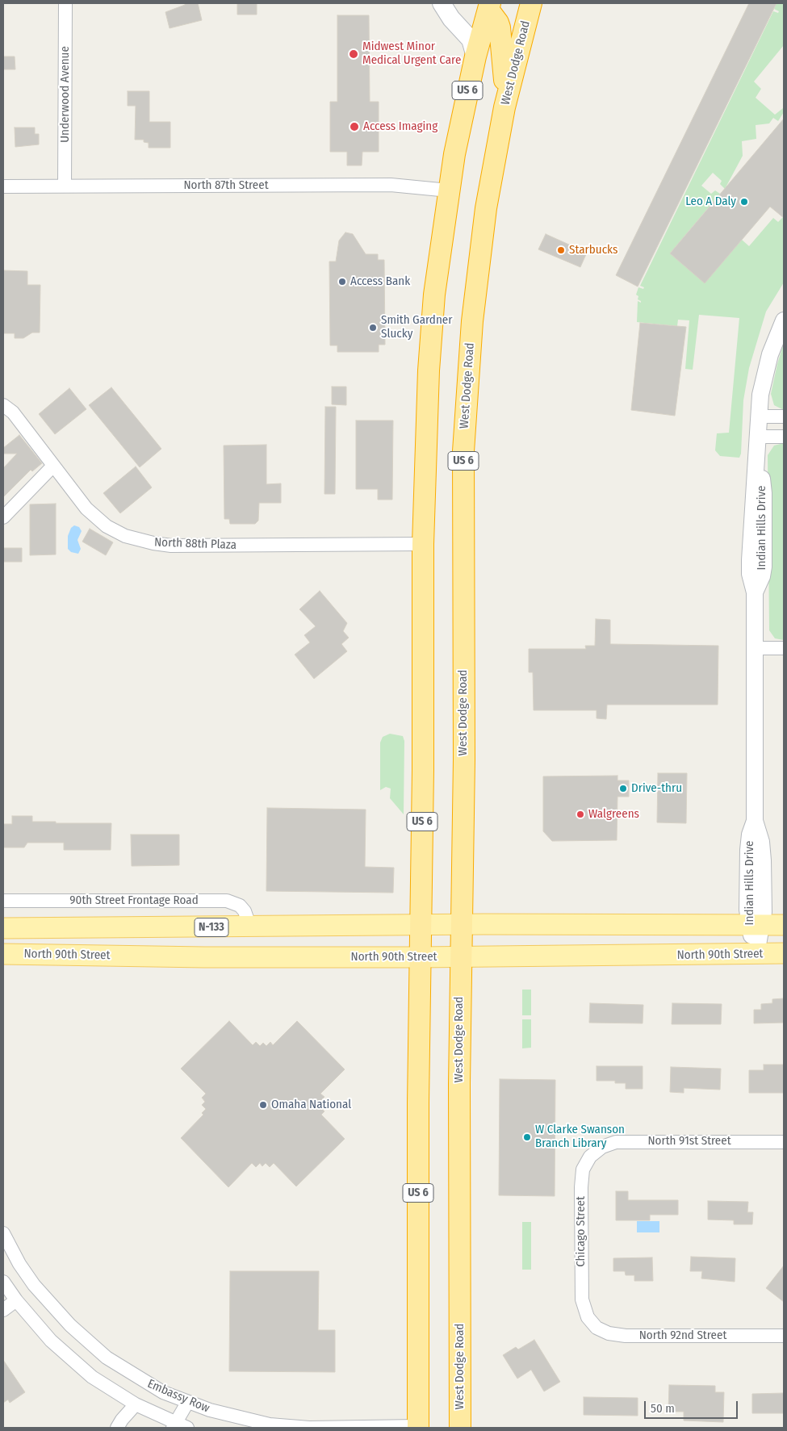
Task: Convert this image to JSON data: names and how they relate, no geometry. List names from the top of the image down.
{
  "streets": {
    "highway": ["West Dodge Road", "US 6"],
    "main road": ["N-133", "North 90th Street"],
    "street": [
      "Underwood Avenue",
      "North 87th Street",
      "Indian Hills Drive",
      "North 88th Plaza",
      "90th Street Frontage Road",
      "North 91st Street",
      "Chicago Street",
      "North 92nd Street",
      "Embassy Row"
    ]
  },
  "crossings": [
    ["West Dodge Road", "N-133"],
    ["West Dodge Road", "North 90th Street"],
    ["US 6", "North 87th Street"],
    ["US 6", "North 88th Plaza"],
    ["US 6", "N-133"],
    ["US 6", "North 90th Street"],
    ["US 6", "Embassy Row"],
    ["Underwood Avenue", "North 87th Street"],
    ["Indian Hills Drive", "North 90th Street"],
    ["90th Street Frontage Road", "N-133"],
    ["North 91st Street", "Chicago Street"],
    ["Chicago Street", "North 92nd Street"]
  ],
  "places": [
    "Midwest Minor Medical Urgent Care",
    "Access Imaging",
    "Leo A Daly",
    "Starbucks",
    "Access Bank",
    "Smith Gardner Slucky",
    "Drive-thru",
    "Walgreens",
    "Omaha National",
    "W Clarke Swanson Branch Library"
  ],
  "scale_bar": "50 m"
}
